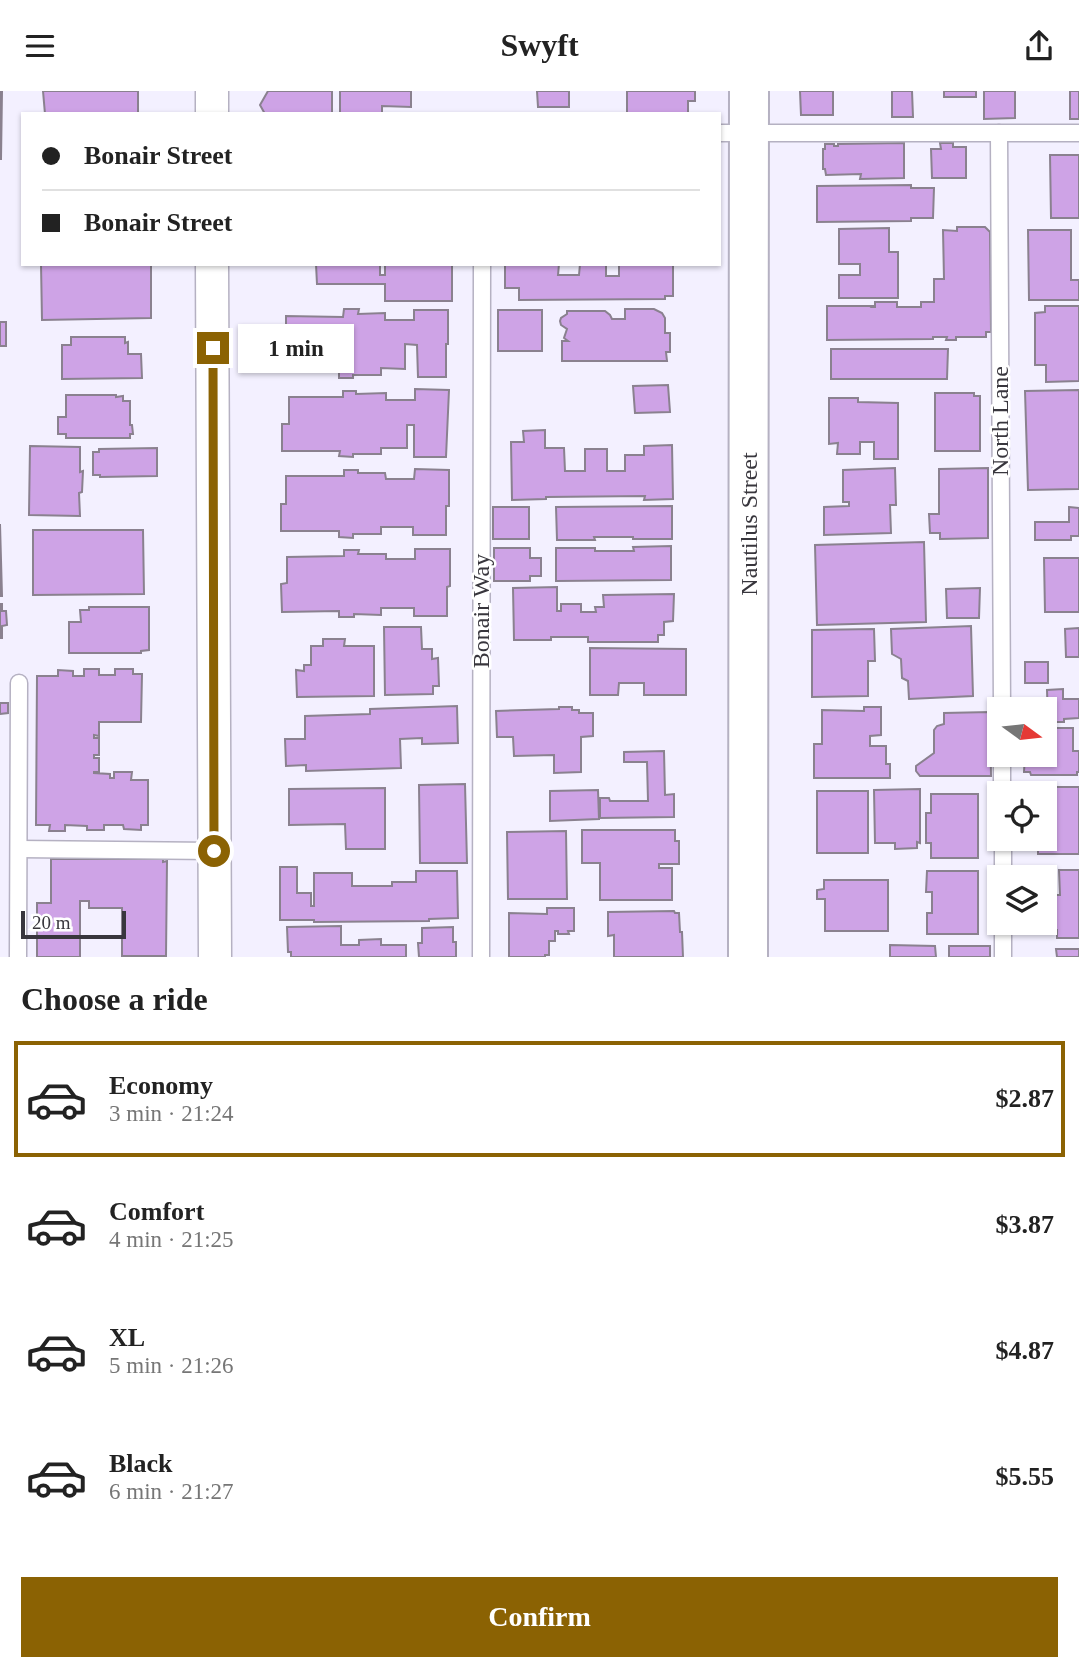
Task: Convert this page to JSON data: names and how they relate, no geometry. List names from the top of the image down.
{
  "streets": {
    "street": ["Nautilus Street"],
    "lane": ["North Lane", "Bonair Way"]
  },
  "scale_bar": "20 m",
  "north": "right",
  "page": {
    "header": "Swyft",
    "banner": ["Bonair Street", "Bonair Street"],
    "bubble": "1 min",
    "scale": "20 m",
    "heading": "Choose a ride",
    "list": [
      {
        "name": "Economy",
        "note": "3 min · 21:24",
        "value": "$2.87"
      },
      {
        "name": "Comfort",
        "note": "4 min · 21:25",
        "value": "$3.87"
      },
      {
        "name": "XL",
        "note": "5 min · 21:26",
        "value": "$4.87"
      },
      {
        "name": "Black",
        "note": "6 min · 21:27",
        "value": "$5.55"
      }
    ],
    "buttons": "Confirm"
  }
}
